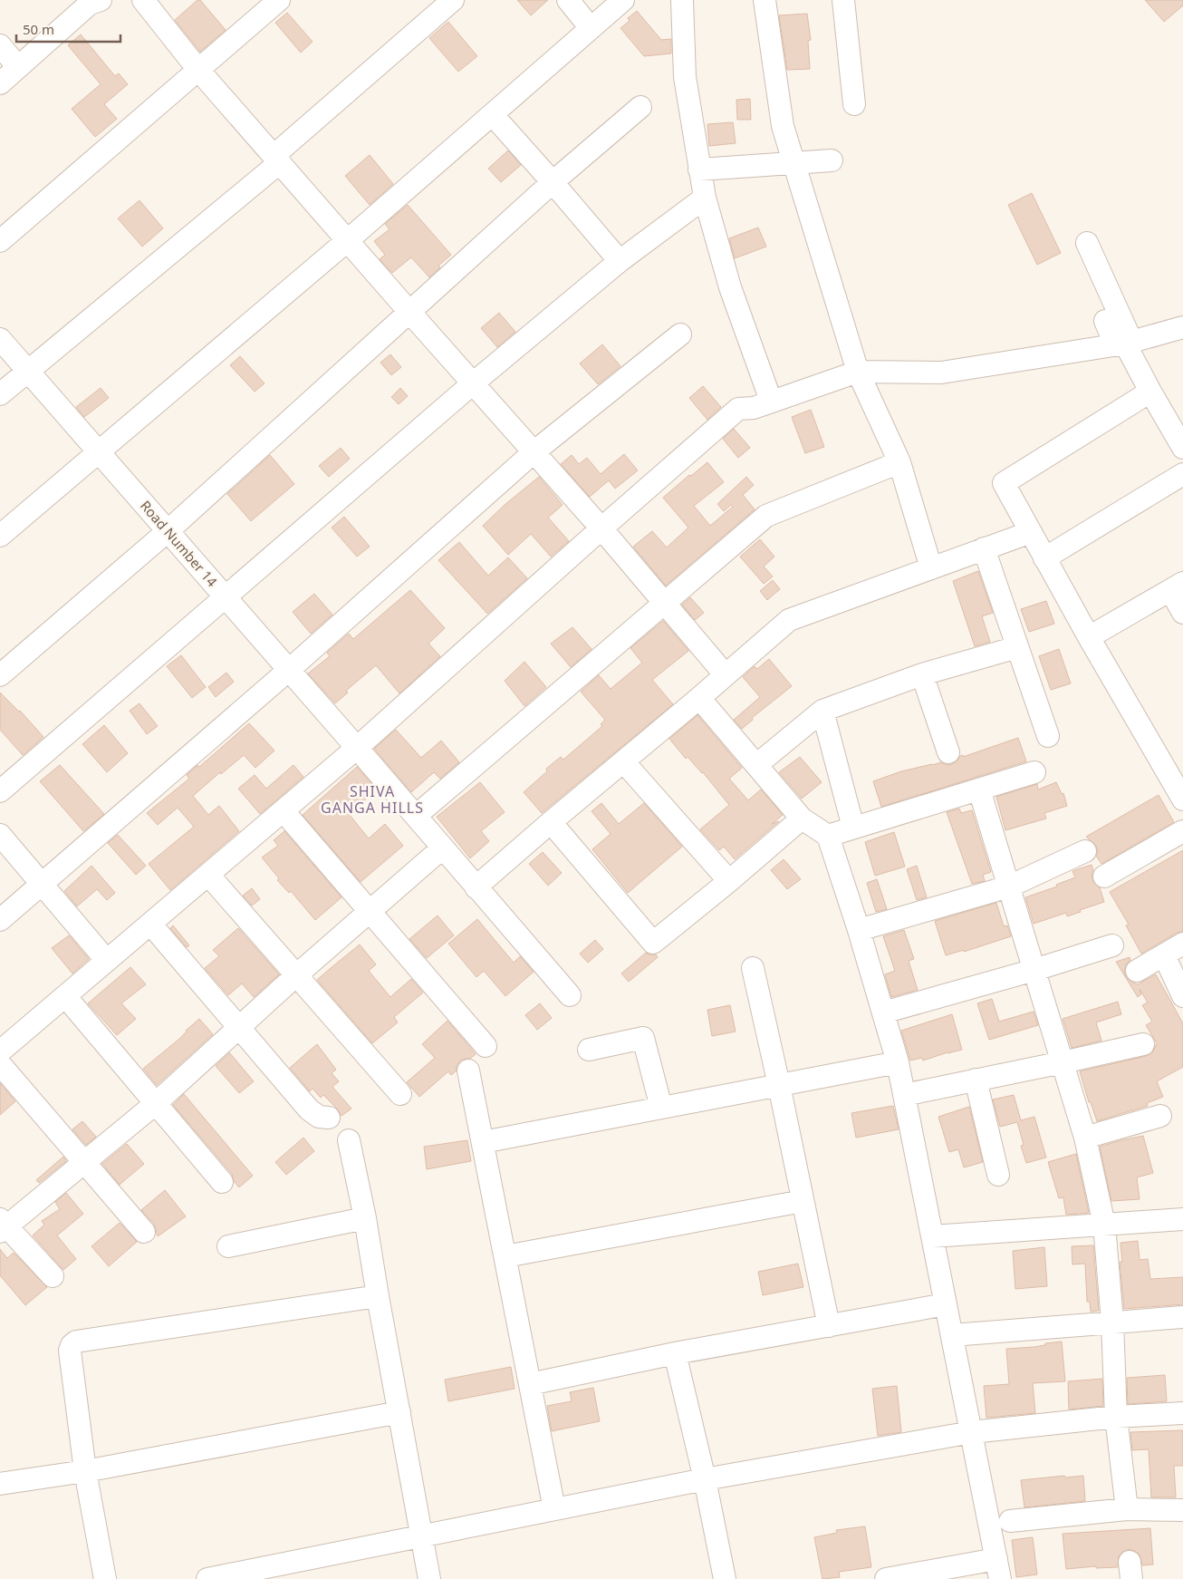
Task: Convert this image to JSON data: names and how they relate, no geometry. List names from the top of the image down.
{
  "streets": {
    "street": ["Road Number 14"]
  },
  "districts": ["SHIVA GANGA HILLS"],
  "scale_bar": "50 m"
}
